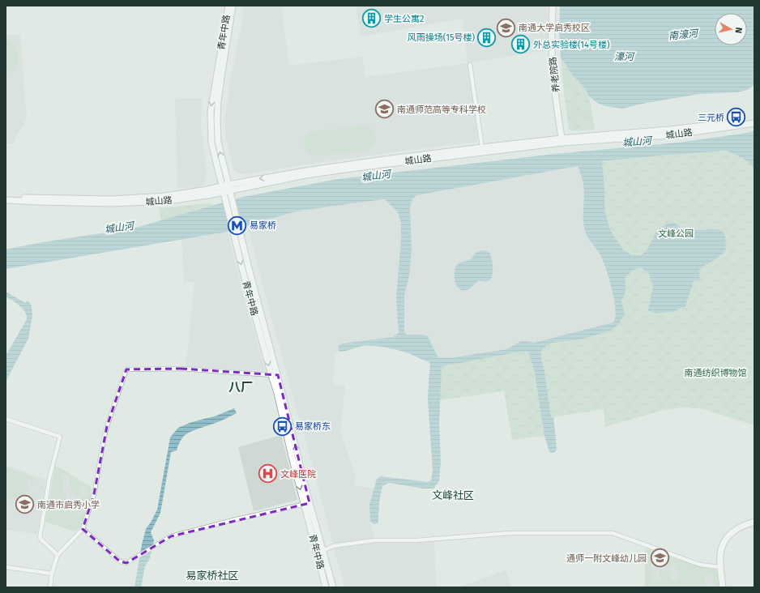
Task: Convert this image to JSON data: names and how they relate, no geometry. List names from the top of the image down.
{
  "streets": {
    "main road": ["青年中路", "养老院路", "城山路"]
  },
  "crossings": [
    ["青年中路", "城山路"],
    ["养老院路", "城山路"]
  ],
  "districts": ["八厂", "文峰社区", "易家桥社区"],
  "water": ["南濠河", "濠河", "城山河"],
  "parks": ["文峰公园", "南通纺织博物馆"],
  "places": {
    "building": ["学生公寓2", "风雨操场(15号楼)", "外总实验楼(14号楼)"],
    "school or university": [
      "南通大学启秀校区",
      "南通师范高等专科学校",
      "南通市启秀小学",
      "通师一附文峰幼儿园"
    ],
    "bus stop": ["三元桥", "易家桥东"],
    "metro station": ["易家桥"],
    "hospital": ["文峰医院"]
  },
  "north": "right"
}
